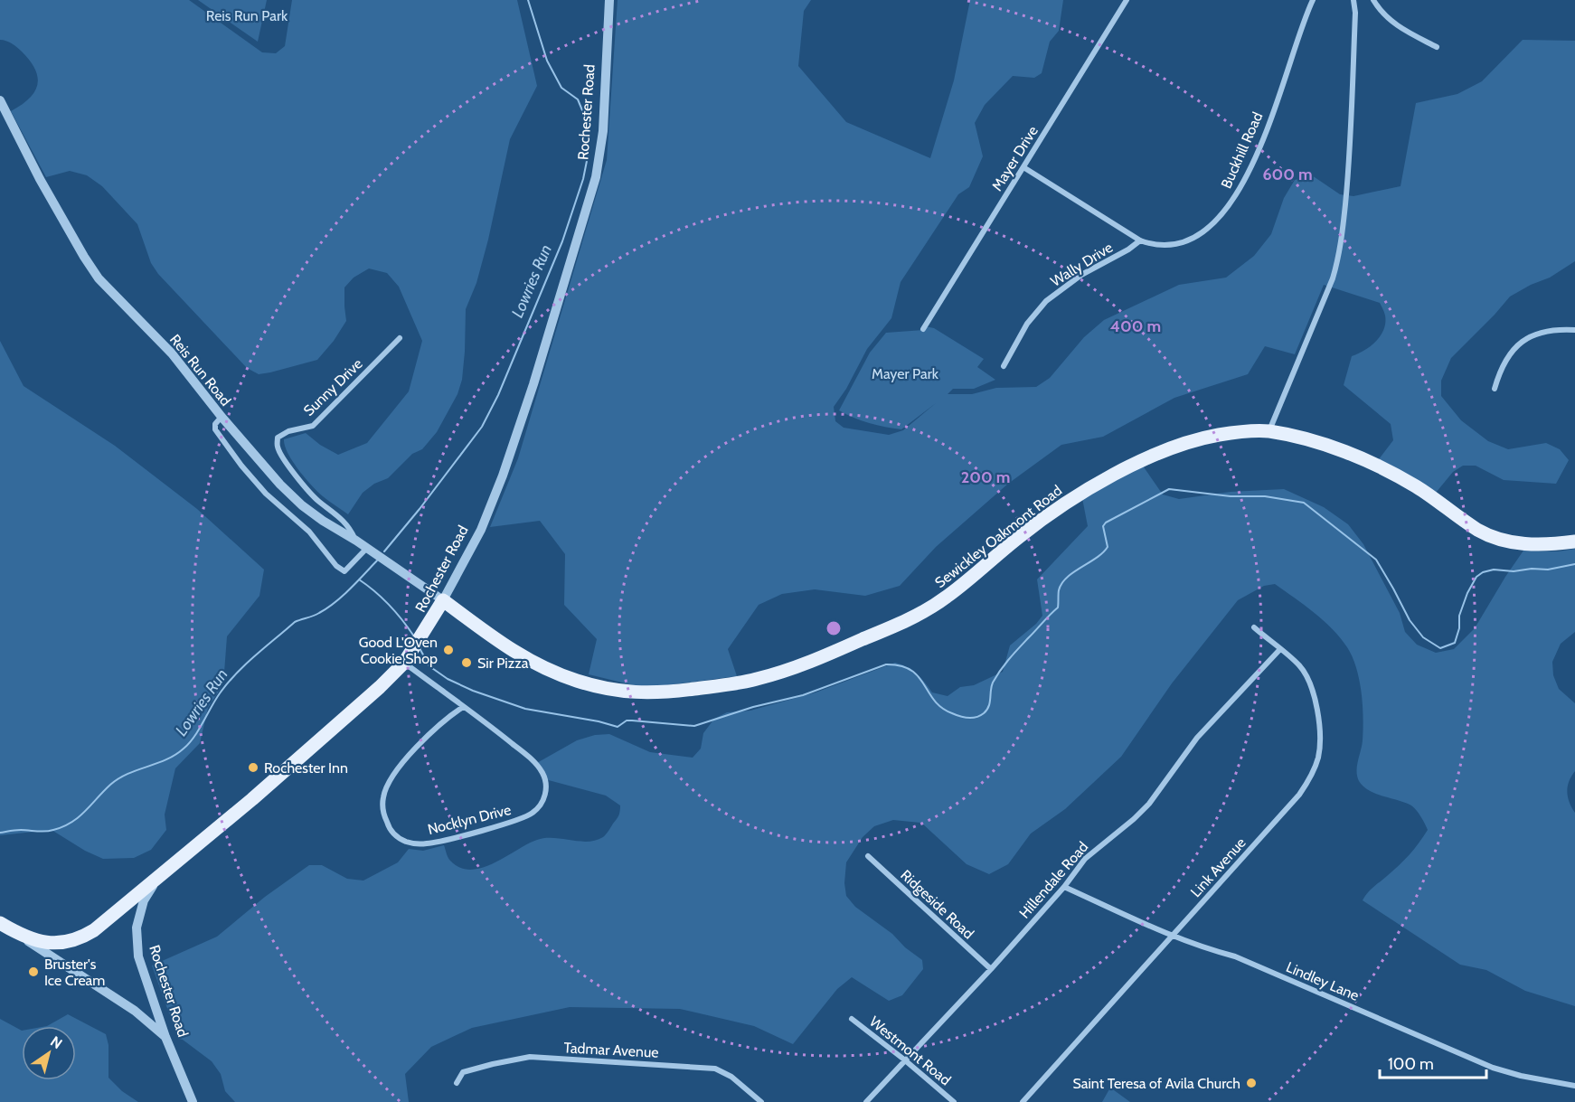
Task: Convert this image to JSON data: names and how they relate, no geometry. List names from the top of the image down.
{
  "streets": {
    "main road": ["Rochester Road", "Sewickley Oakmont Road"],
    "street": [
      "Buckhill Road",
      "Mayer Drive",
      "Wally Drive",
      "Reis Run Road",
      "Sunny Drive",
      "Nocklyn Drive",
      "Link Avenue",
      "Hillendale Road",
      "Ridgeside Road",
      "Lindley Lane",
      "Tadmar Avenue",
      "Westmont Road"
    ]
  },
  "crossings": [
    ["Rochester Road", "Reis Run Road"],
    ["Rochester Road", "Sewickley Oakmont Road"],
    ["Rochester Road", "Nocklyn Drive"],
    ["Buckhill Road", "Mayer Drive"],
    ["Buckhill Road", "Wally Drive"],
    ["Reis Run Road", "Sunny Drive"],
    ["Reis Run Road", "Sewickley Oakmont Road"],
    ["Link Avenue", "Hillendale Road"],
    ["Link Avenue", "Lindley Lane"],
    ["Hillendale Road", "Ridgeside Road"],
    ["Hillendale Road", "Lindley Lane"],
    ["Hillendale Road", "Westmont Road"]
  ],
  "water": ["Lowries Run"],
  "parks": ["Reis Run Park", "Mayer Park"],
  "places": [
    "Good L'Oven Cookie Shop",
    "Sir Pizza",
    "Rochester Inn",
    "Bruster's Ice Cream",
    "Saint Teresa of Avila Church"
  ],
  "scale_bar": "100 m",
  "north": "top right",
  "rings": ["600 m", "400 m", "200 m"]
}
